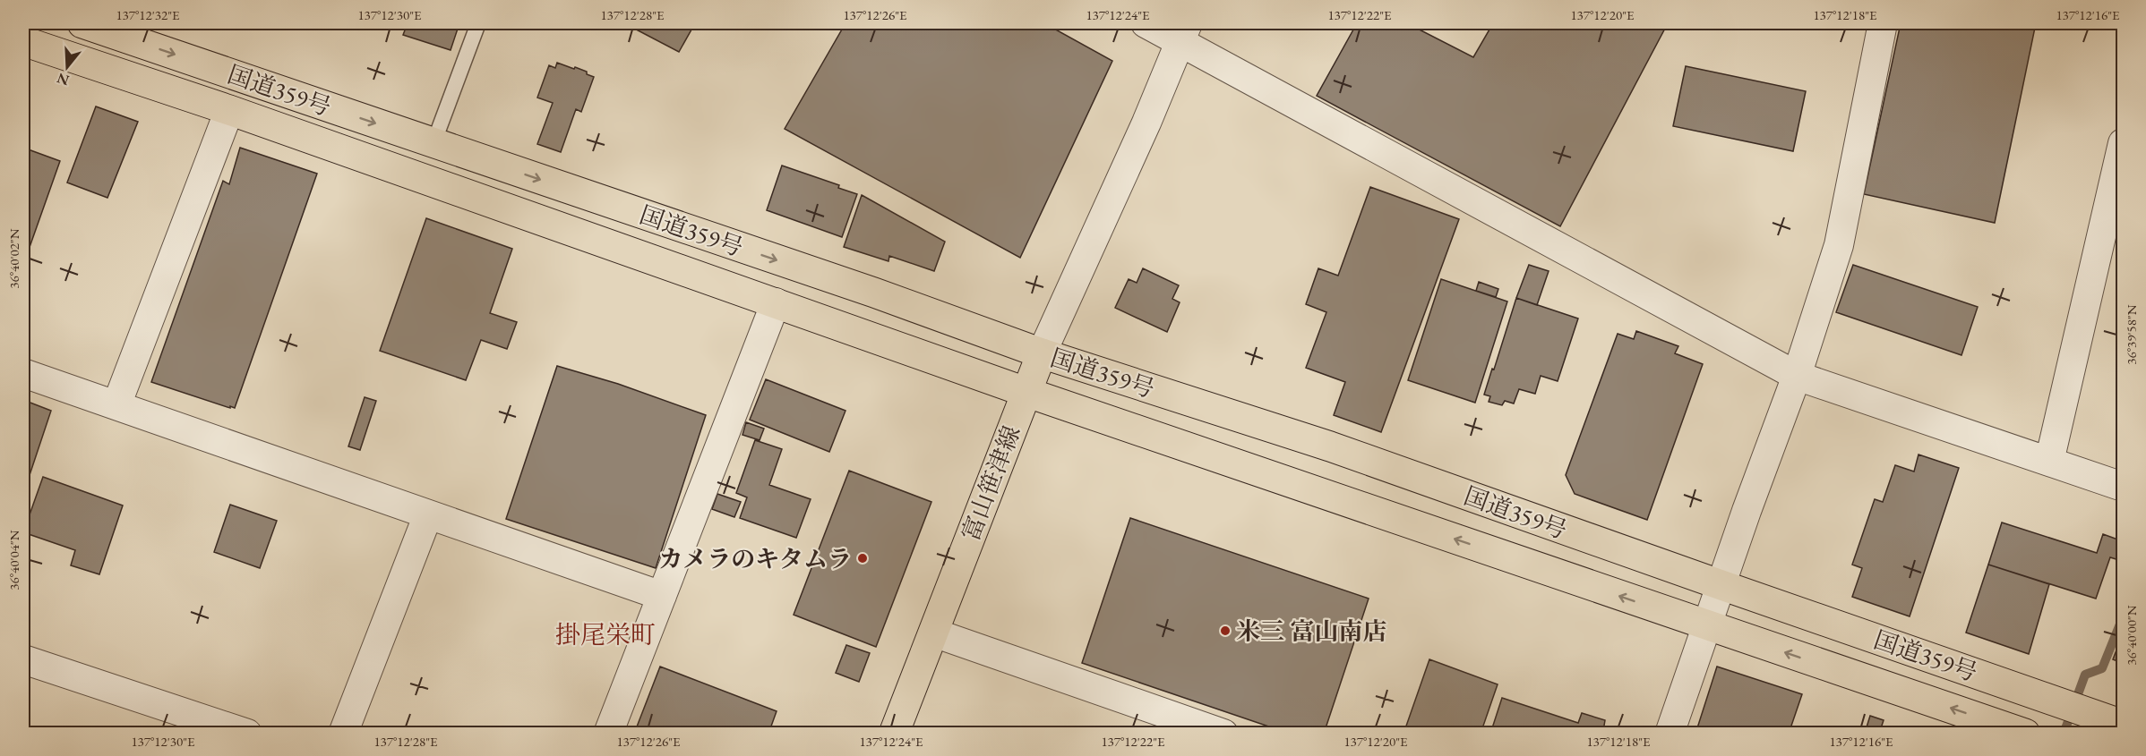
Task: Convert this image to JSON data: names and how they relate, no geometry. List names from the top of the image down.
{
  "streets": {
    "main road": ["国道359号", "富山笹津線"]
  },
  "crossings": [
    ["国道359号", "富山笹津線"]
  ],
  "districts": ["掛尾栄町"],
  "places": ["カメラのキタムラ", "米三 富山南店"],
  "north": "bottom",
  "coordinates": [
    "137°12'32\"E",
    "137°12'30\"E",
    "137°12'28\"E",
    "137°12'26\"E",
    "137°12'24\"E",
    "137°12'22\"E",
    "137°12'20\"E",
    "137°12'18\"E",
    "137°12'16\"E",
    "36°40'02\"N",
    "36°39'58\"N",
    "36°40'04\"N",
    "36°40'00\"N"
  ]
}
